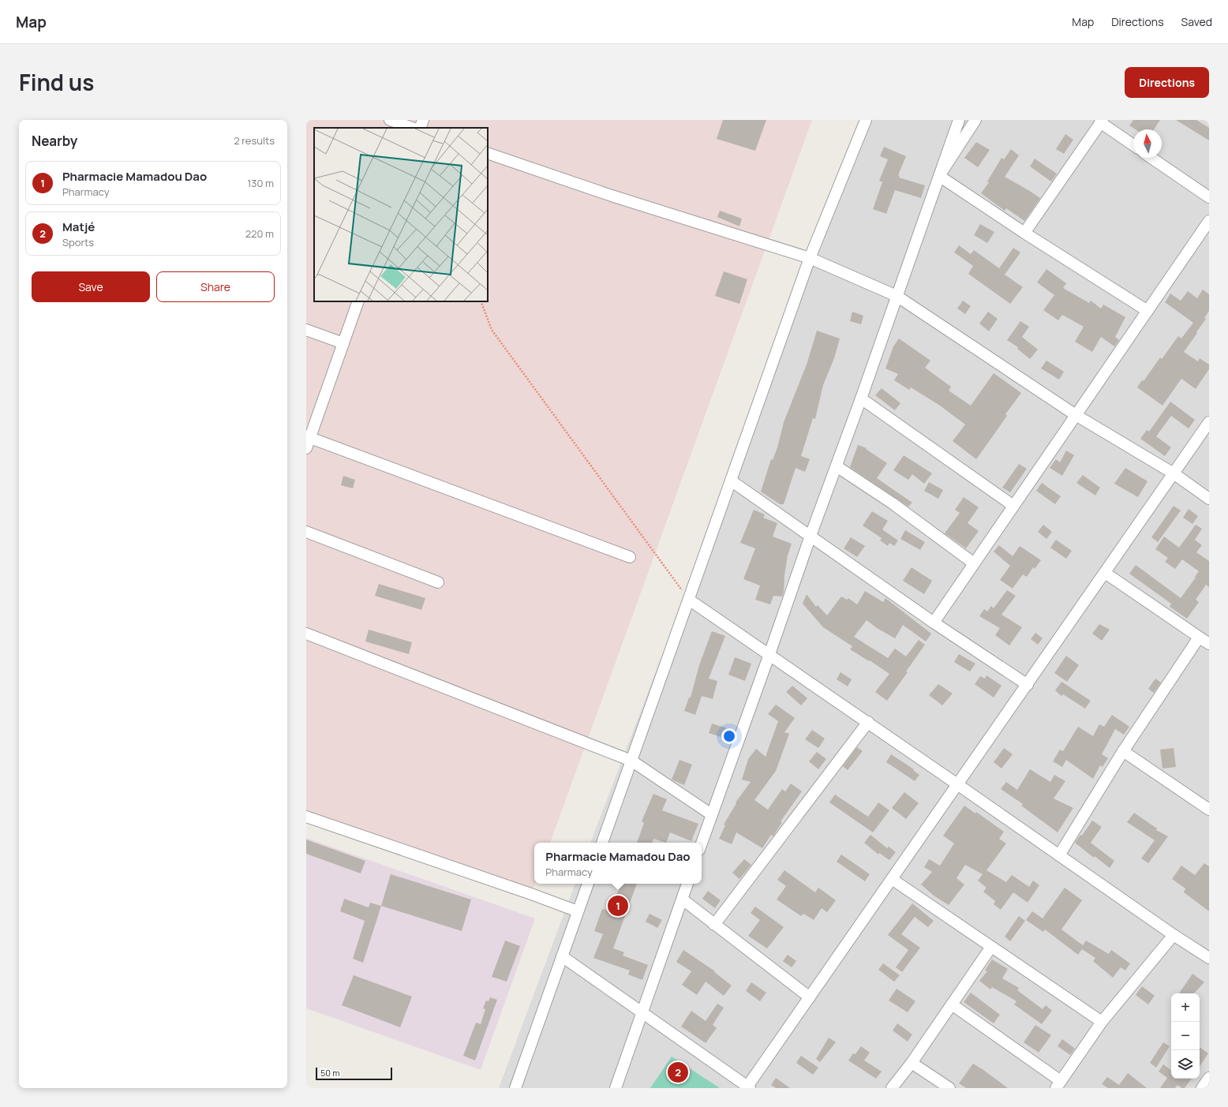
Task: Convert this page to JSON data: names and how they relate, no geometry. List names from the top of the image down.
{
  "scale_bar": "50 m",
  "north": "top",
  "page": {
    "header": "Map",
    "nav": ["Map", "Directions", "Saved"],
    "title": "Find us",
    "buttons": [
      "Directions",
      ["Save", "Share"]
    ],
    "heading": ["Nearby", "2 results"],
    "list": [
      {
        "mark": "1",
        "name": "Pharmacie Mamadou Dao",
        "note": "Pharmacy",
        "value": "130 m"
      },
      {
        "mark": "2",
        "name": "Matjé",
        "note": "Sports",
        "value": "220 m"
      }
    ],
    "popup": ["Pharmacie Mamadou Dao", "Pharmacy"],
    "pins": ["1", "2"],
    "map_buttons": ["+", "−"],
    "scale": "50 m"
  }
}
